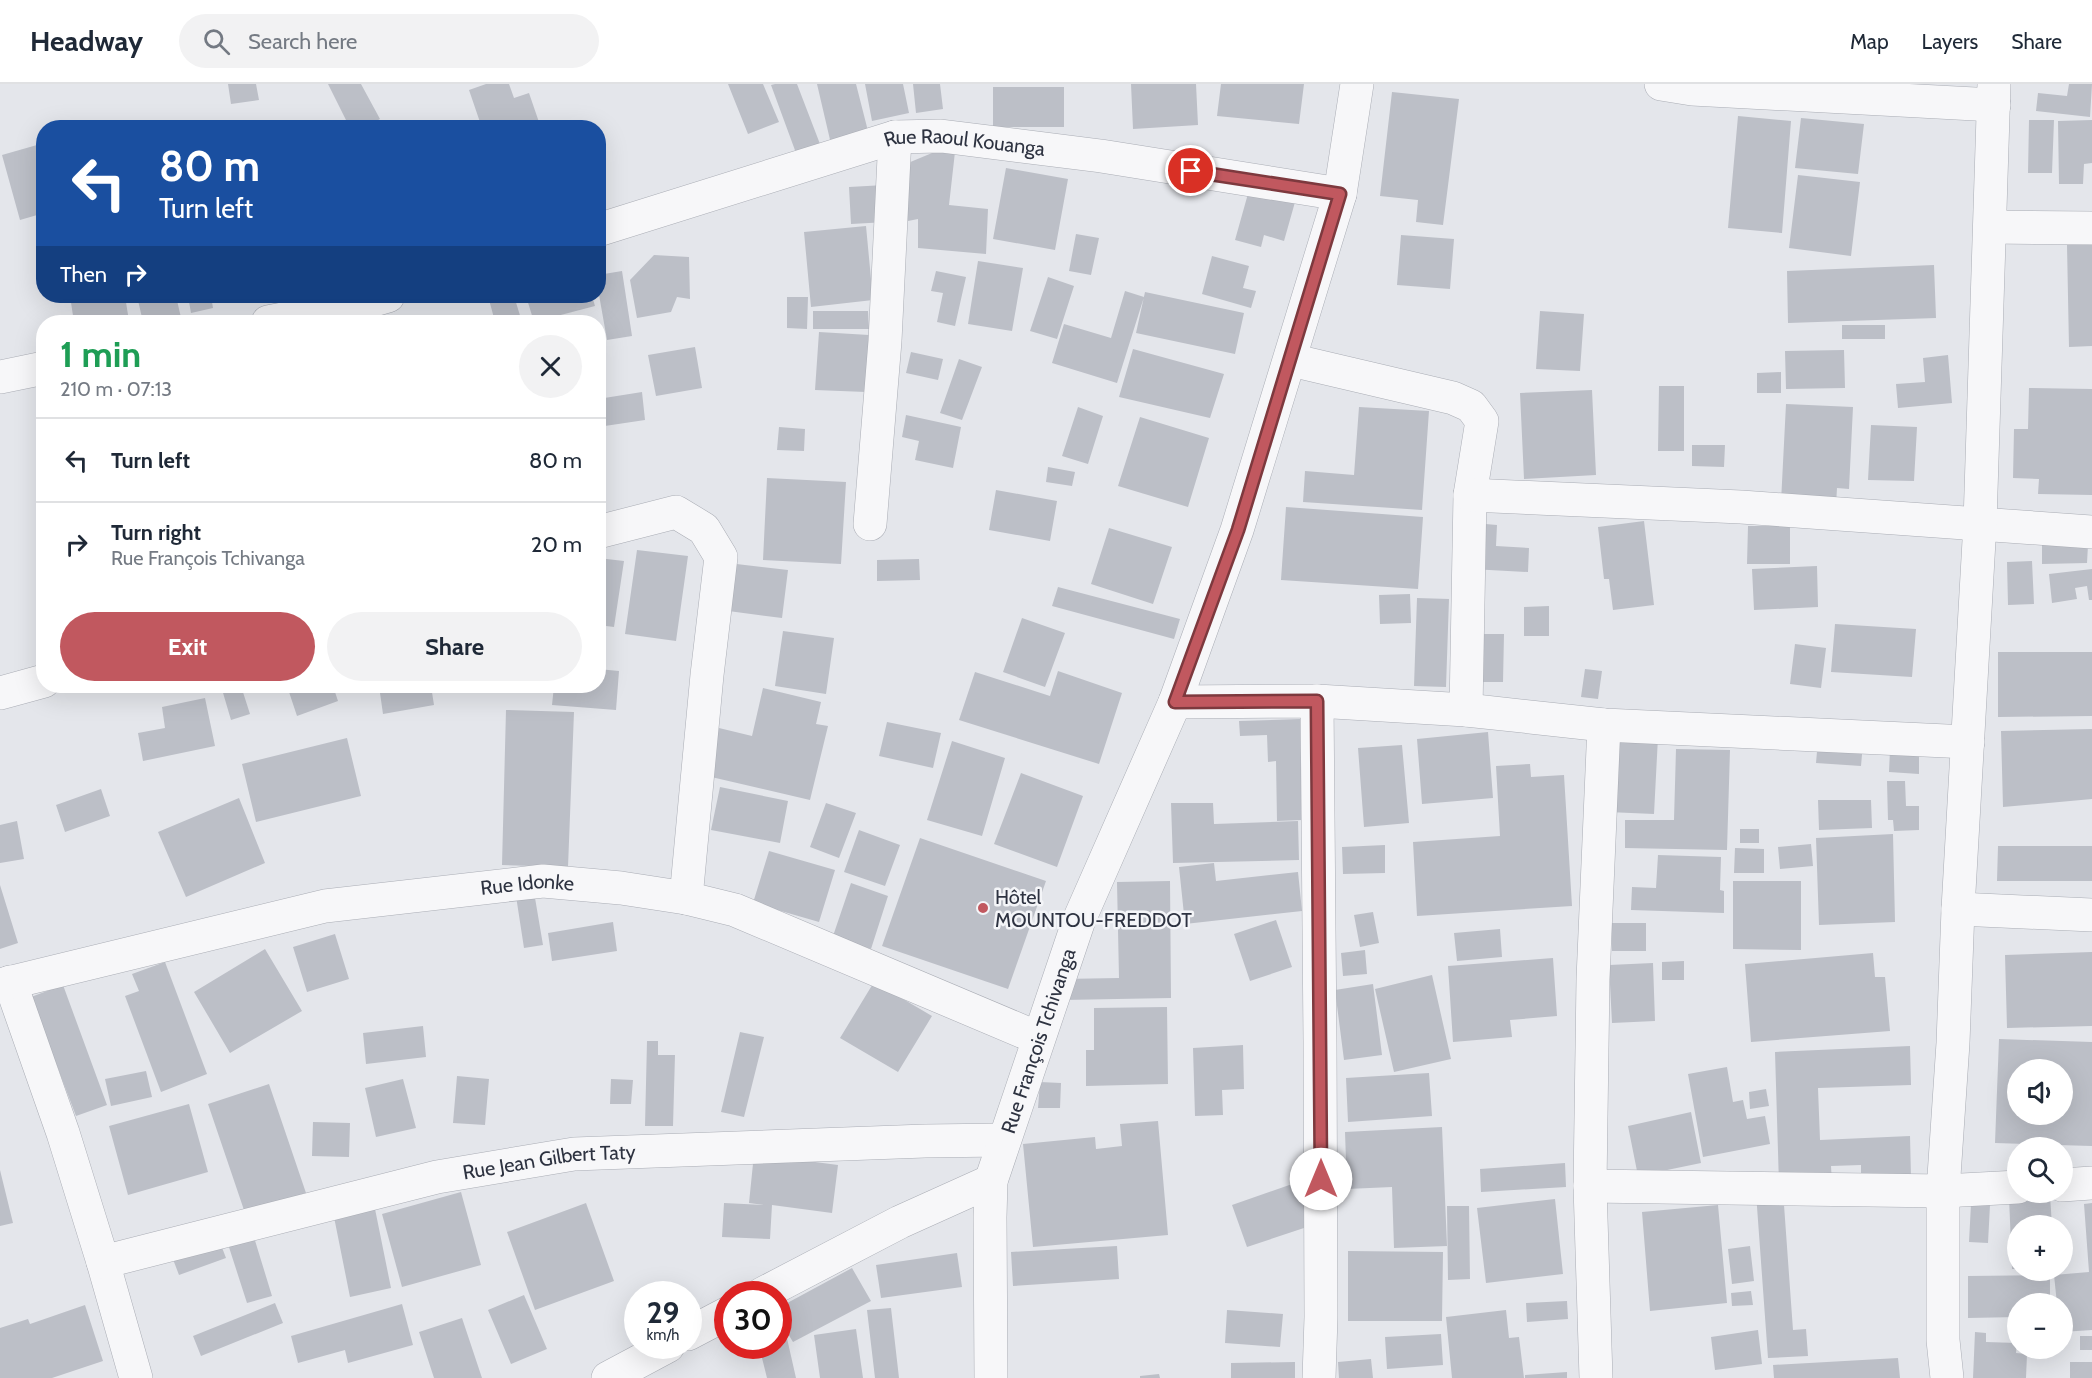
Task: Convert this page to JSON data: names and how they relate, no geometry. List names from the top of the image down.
{
  "streets": {
    "street": [
      "Rue Raoul Kouanga",
      "Rue Idonke",
      "Rue François Tchivanga",
      "Rue Jean Gilbert Taty"
    ]
  },
  "crossings": [
    ["Rue Raoul Kouanga", "Rue François Tchivanga"],
    ["Rue Idonke", "Rue François Tchivanga"],
    ["Rue François Tchivanga", "Rue Jean Gilbert Taty"]
  ],
  "places": ["Hôtel MOUNTOU-FREDDOT"],
  "page": {
    "header": "Headway",
    "search": "Search here",
    "nav": ["Map", "Layers", "Share"],
    "turn": ["80 m", "Turn left"],
    "then": "Then",
    "heading": ["1 min", "210 m · 07:13"],
    "list": [
      {
        "name": "Turn left",
        "value": "80 m"
      },
      {
        "name": "Turn right",
        "note": "Rue François Tchivanga",
        "value": "20 m"
      }
    ],
    "buttons": ["Exit", "Share"],
    "map_buttons": ["+", "−"],
    "speed": "29 km/h",
    "limit": "30"
  }
}
